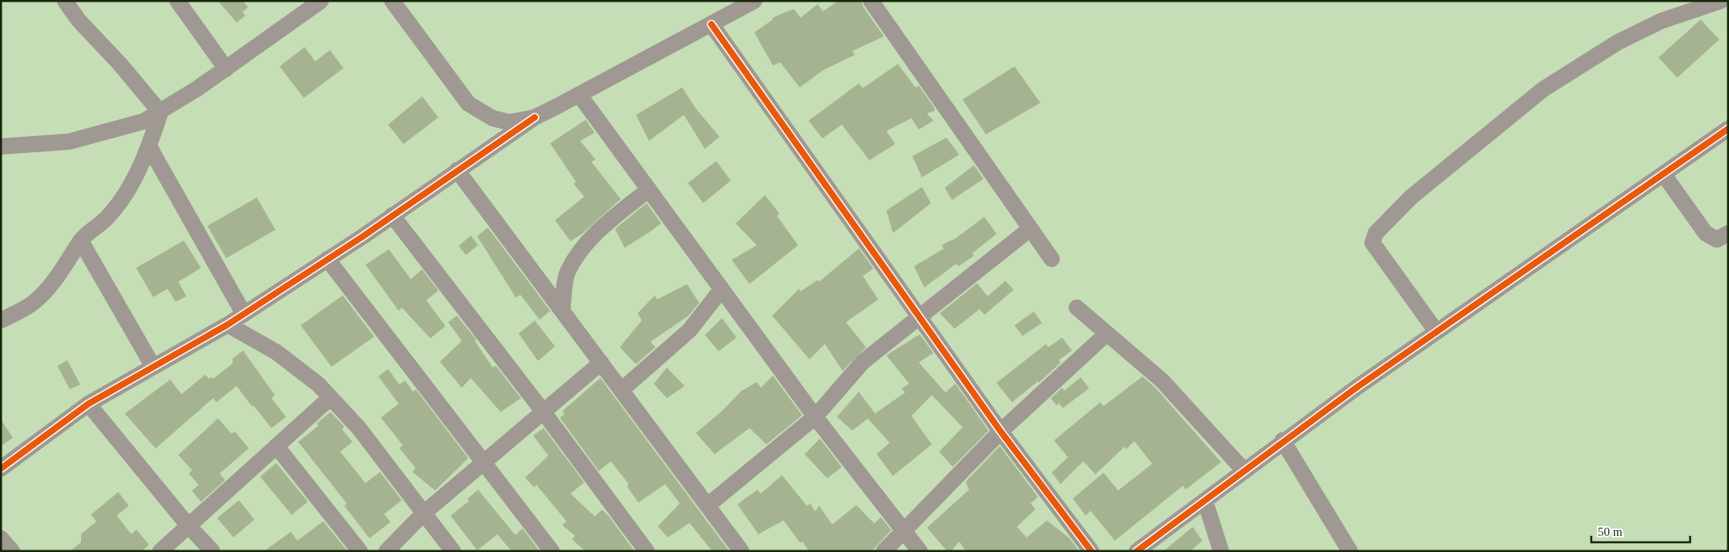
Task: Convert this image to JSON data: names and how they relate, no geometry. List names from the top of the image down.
{
  "scale_bar": "50 m"
}
